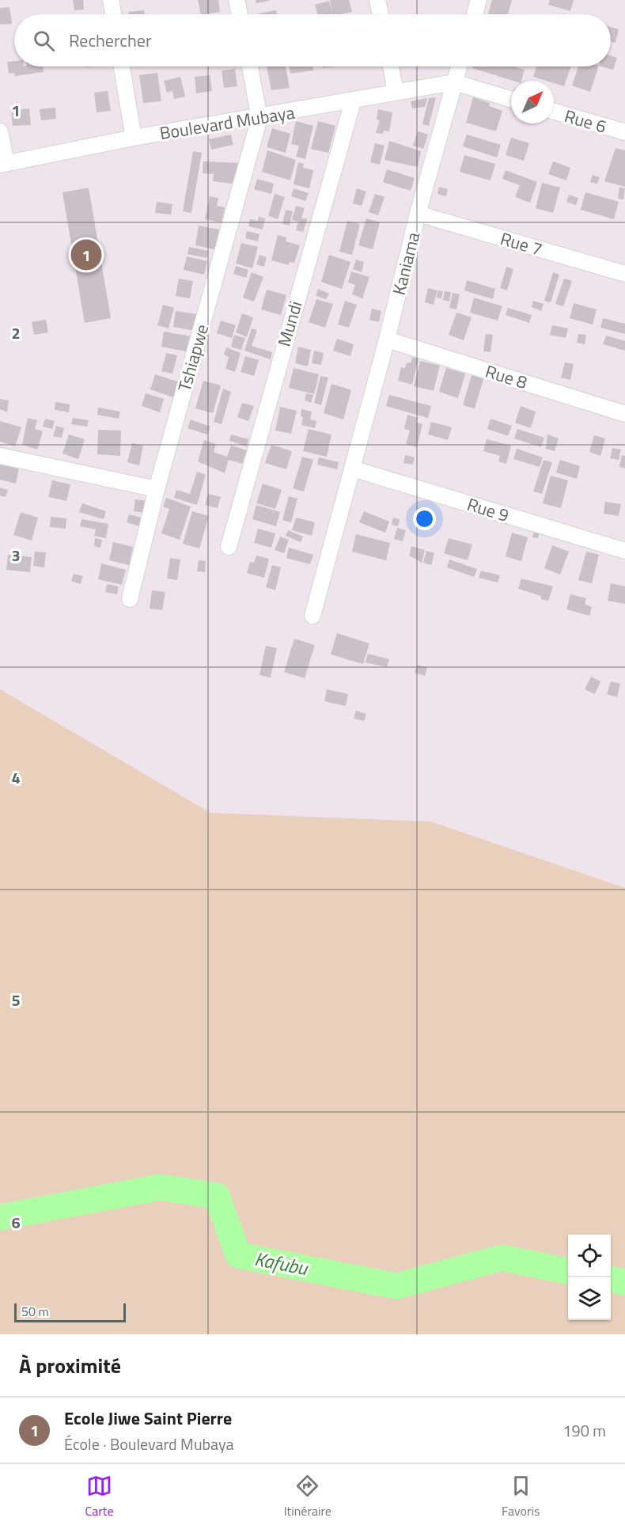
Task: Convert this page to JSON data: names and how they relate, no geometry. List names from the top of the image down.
{
  "streets": {
    "street": [
      "Rue 6",
      "Boulevard Mubaya",
      "Rue 7",
      "Kaniama",
      "Mundi",
      "Tshiapwe",
      "Rue 8",
      "Rue 9"
    ]
  },
  "crossings": [
    ["Boulevard Mubaya", "Kaniama"],
    ["Boulevard Mubaya", "Mundi"],
    ["Boulevard Mubaya", "Tshiapwe"],
    ["Rue 7", "Kaniama"],
    ["Kaniama", "Rue 8"],
    ["Kaniama", "Rue 9"]
  ],
  "water": ["Kafubu"],
  "scale_bar": "50 m",
  "north": "top right",
  "page": {
    "search": "Rechercher",
    "pins": "1",
    "scale": "50 m",
    "heading": "À proximité",
    "list": [
      {
        "mark": "1",
        "name": "Ecole Jiwe Saint Pierre",
        "note": "École · Boulevard Mubaya",
        "value": "190 m"
      }
    ],
    "nav": ["Carte", "Itinéraire", "Favoris"]
  },
  "grid": {
    "rows": [
      "1",
      "2",
      "3",
      "4",
      "5",
      "6"
    ]
  }
}
